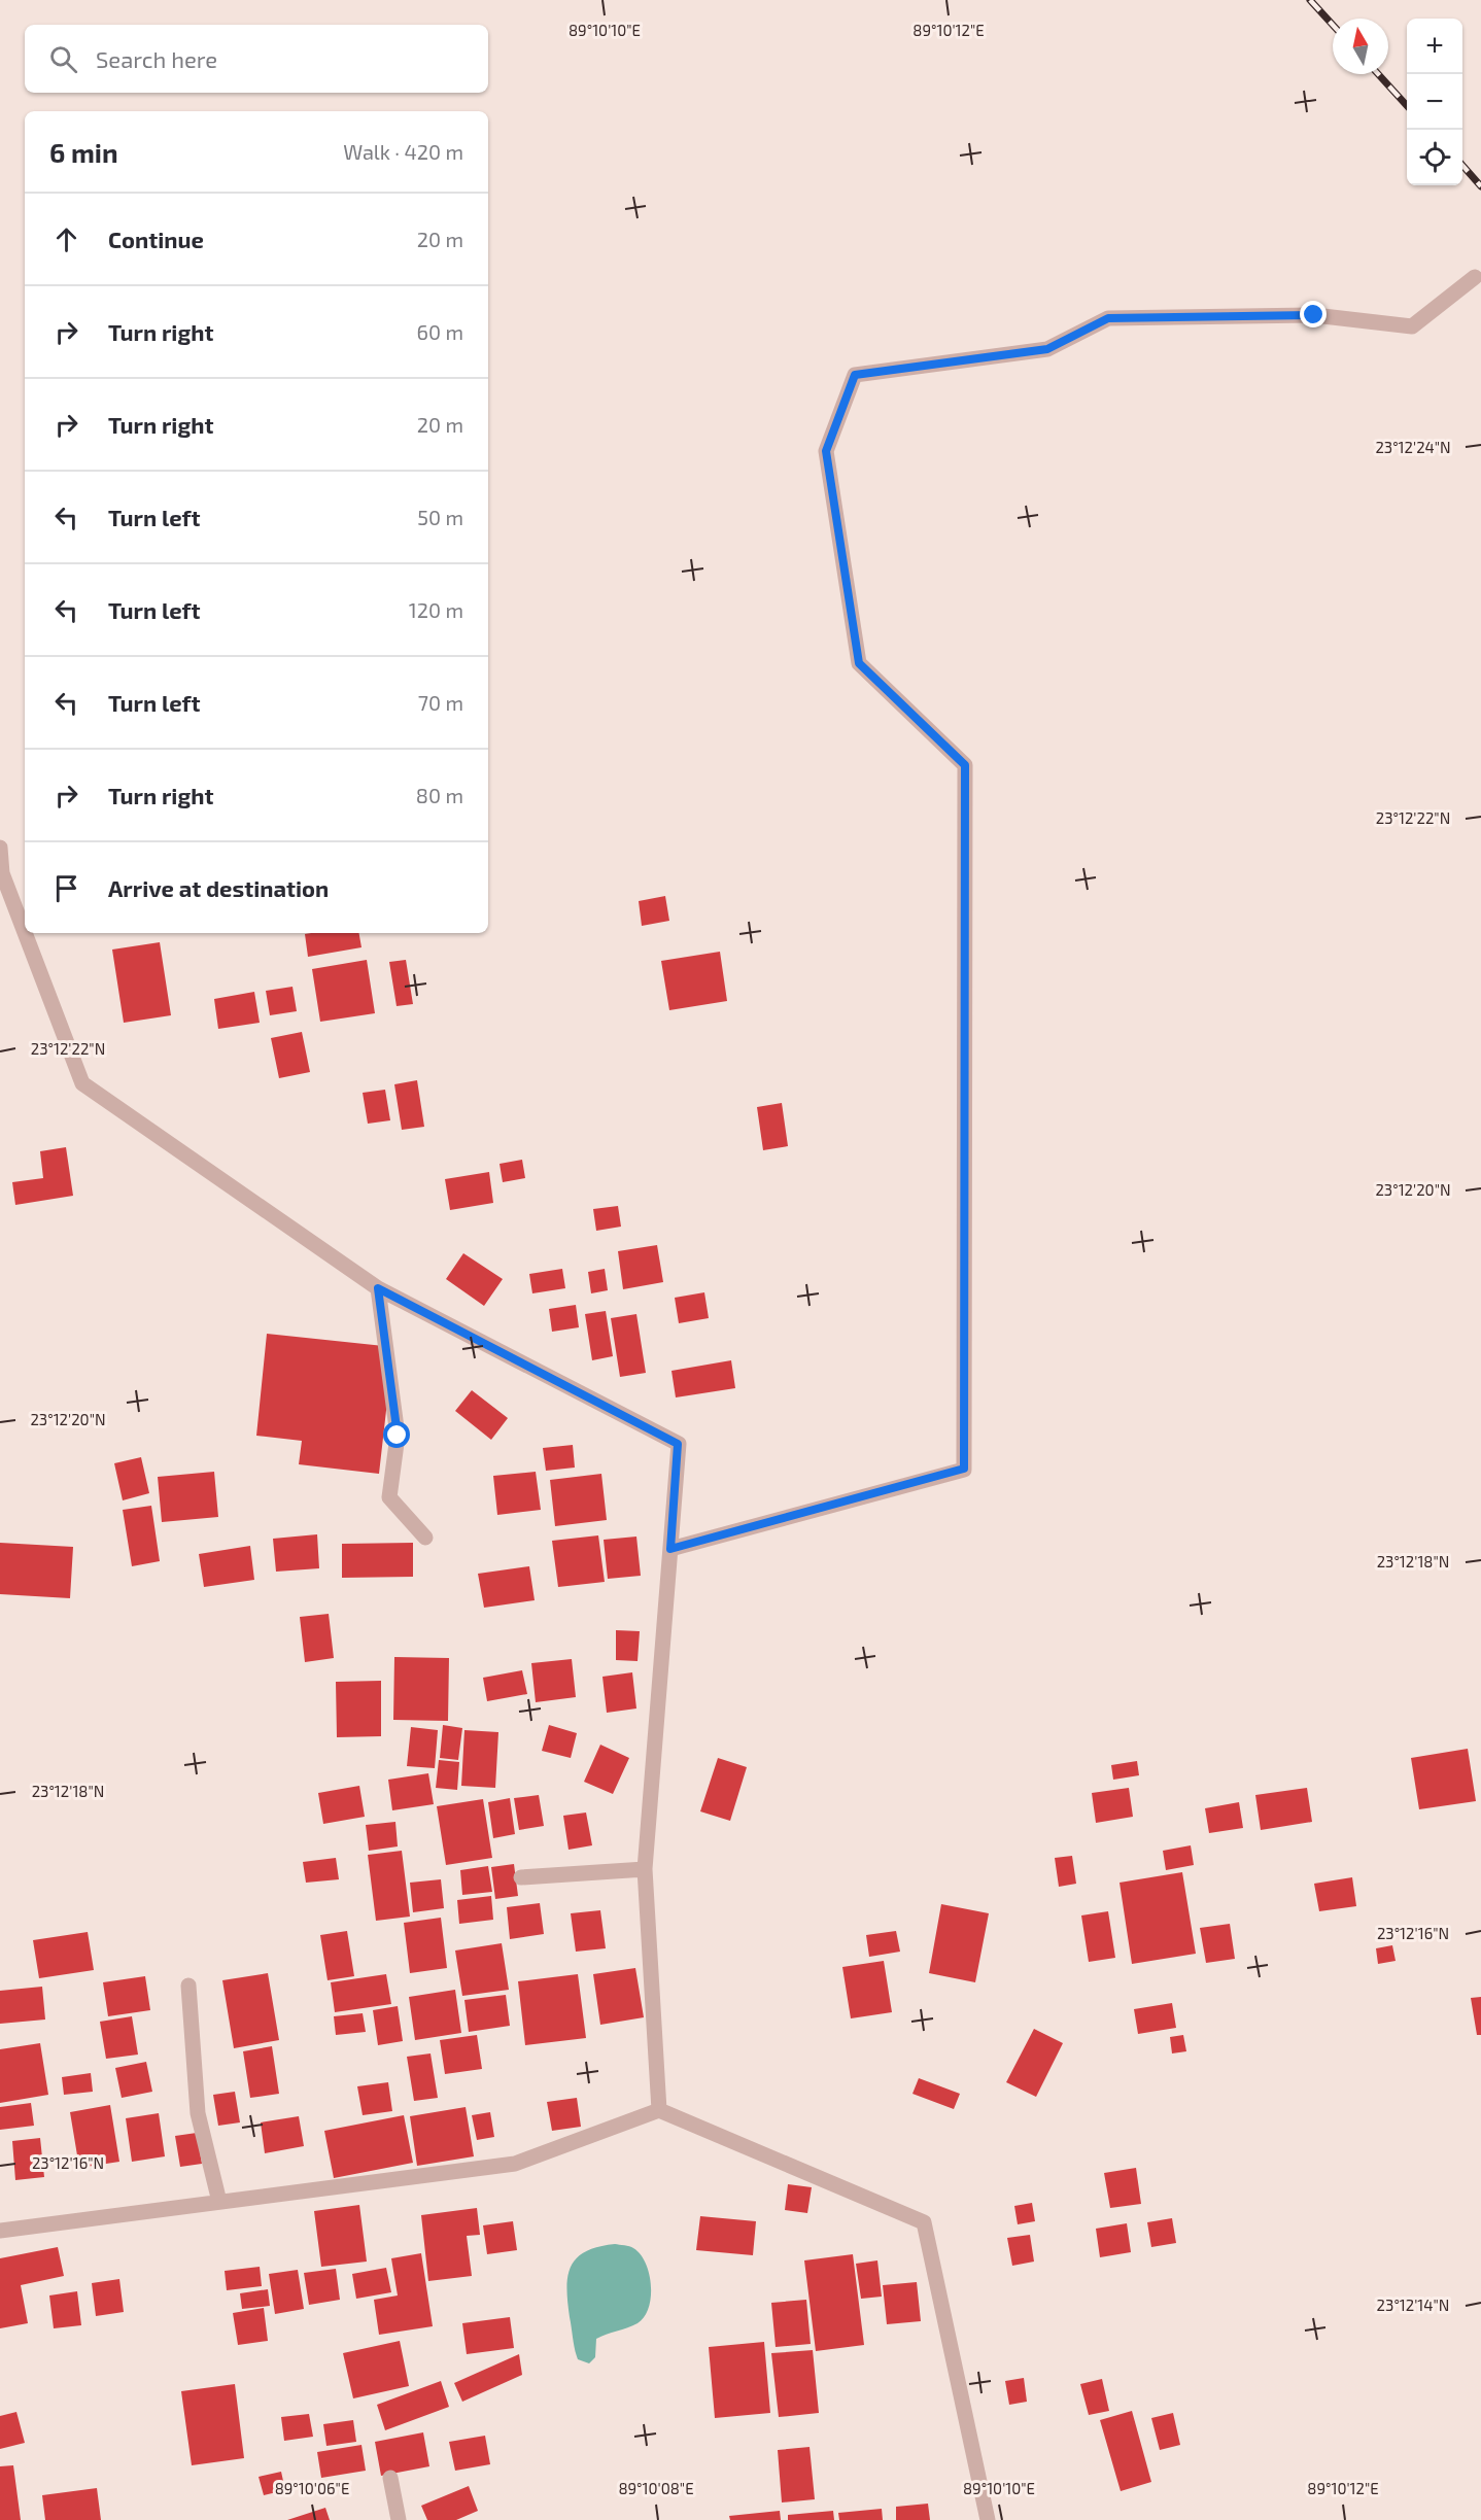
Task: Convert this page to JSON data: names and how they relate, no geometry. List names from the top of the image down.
{
  "north": "top",
  "page": {
    "map_buttons": ["+", "−"],
    "search": "Search here",
    "heading": ["6 min", "Walk · 420 m"],
    "list": [
      ["Continue", "20 m"],
      ["Turn right", "60 m"],
      ["Turn right", "20 m"],
      ["Turn left", "50 m"],
      ["Turn left", "120 m"],
      ["Turn left", "70 m"],
      ["Turn right", "80 m"],
      "Arrive at destination"
    ]
  },
  "coordinates": [
    "89°10'10\"E",
    "89°10'12\"E",
    "23°12'24\"N",
    "23°12'22\"N",
    "23°12'20\"N",
    "23°12'18\"N",
    "23°12'16\"N",
    "23°12'14\"N",
    "89°10'06\"E",
    "89°10'08\"E"
  ]
}
